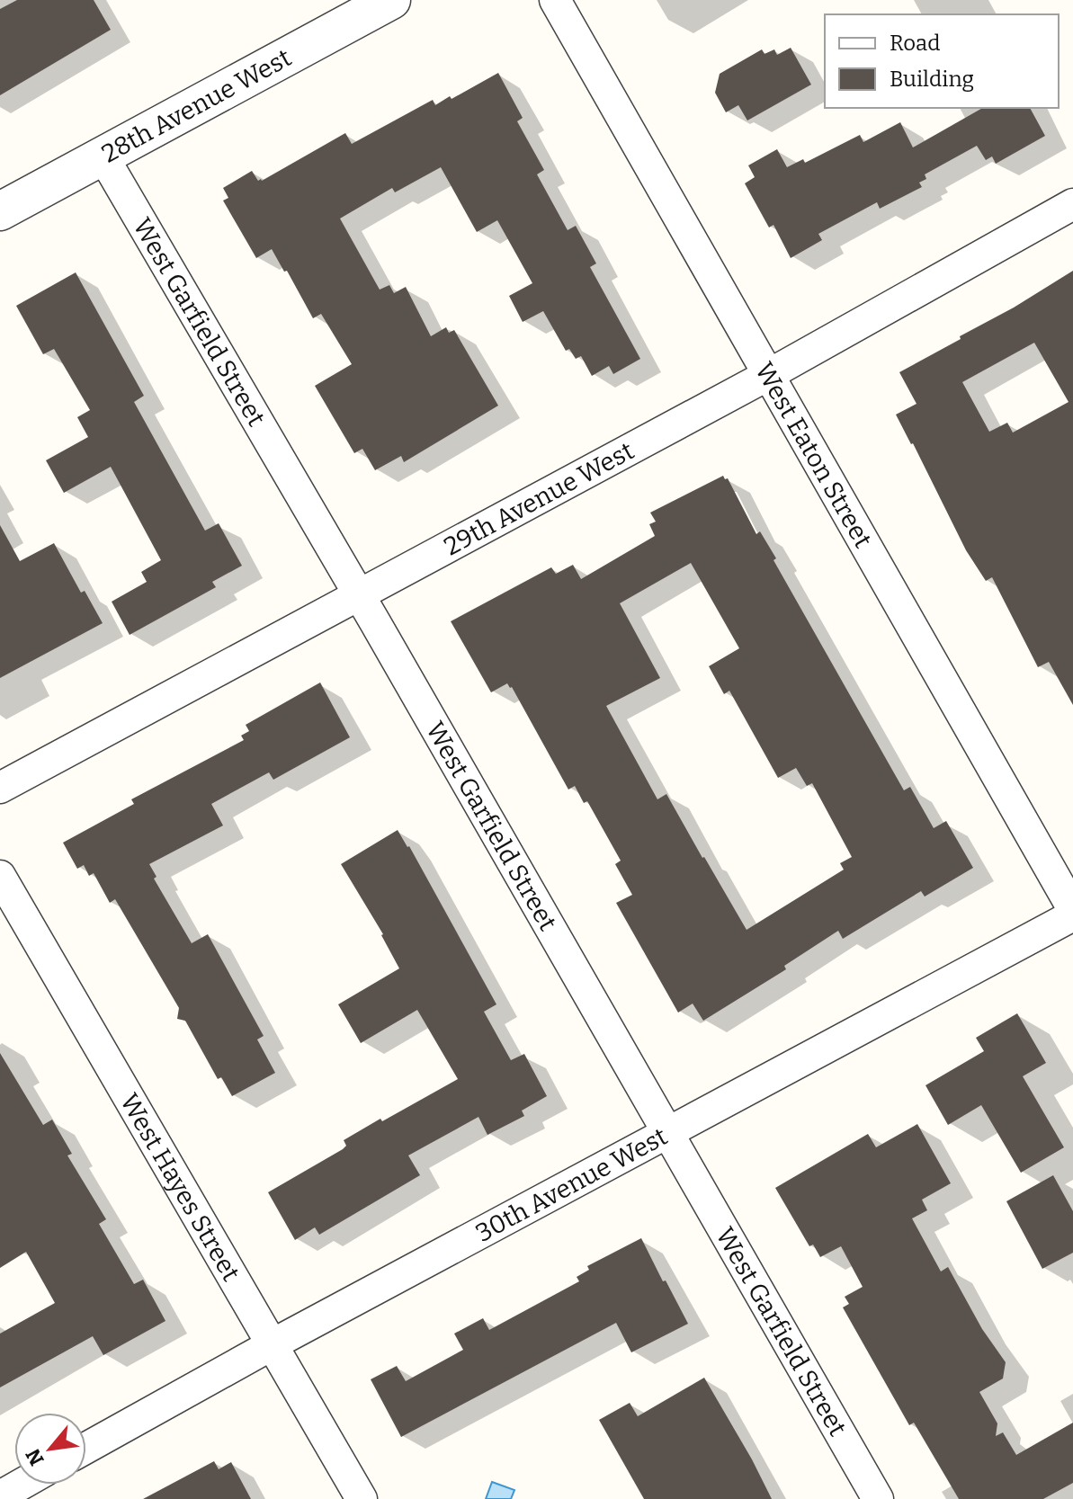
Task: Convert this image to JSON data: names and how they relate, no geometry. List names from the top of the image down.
{
  "streets": {
    "street": [
      "28th Avenue West",
      "West Garfield Street",
      "West Eaton Street",
      "29th Avenue West",
      "30th Avenue West",
      "West Hayes Street"
    ]
  },
  "crossings": [
    ["28th Avenue West", "West Garfield Street"],
    ["West Garfield Street", "29th Avenue West"],
    ["West Garfield Street", "30th Avenue West"],
    ["West Eaton Street", "29th Avenue West"],
    ["30th Avenue West", "West Hayes Street"]
  ],
  "legend": ["Road", "Building"],
  "north": "bottom left"
}
